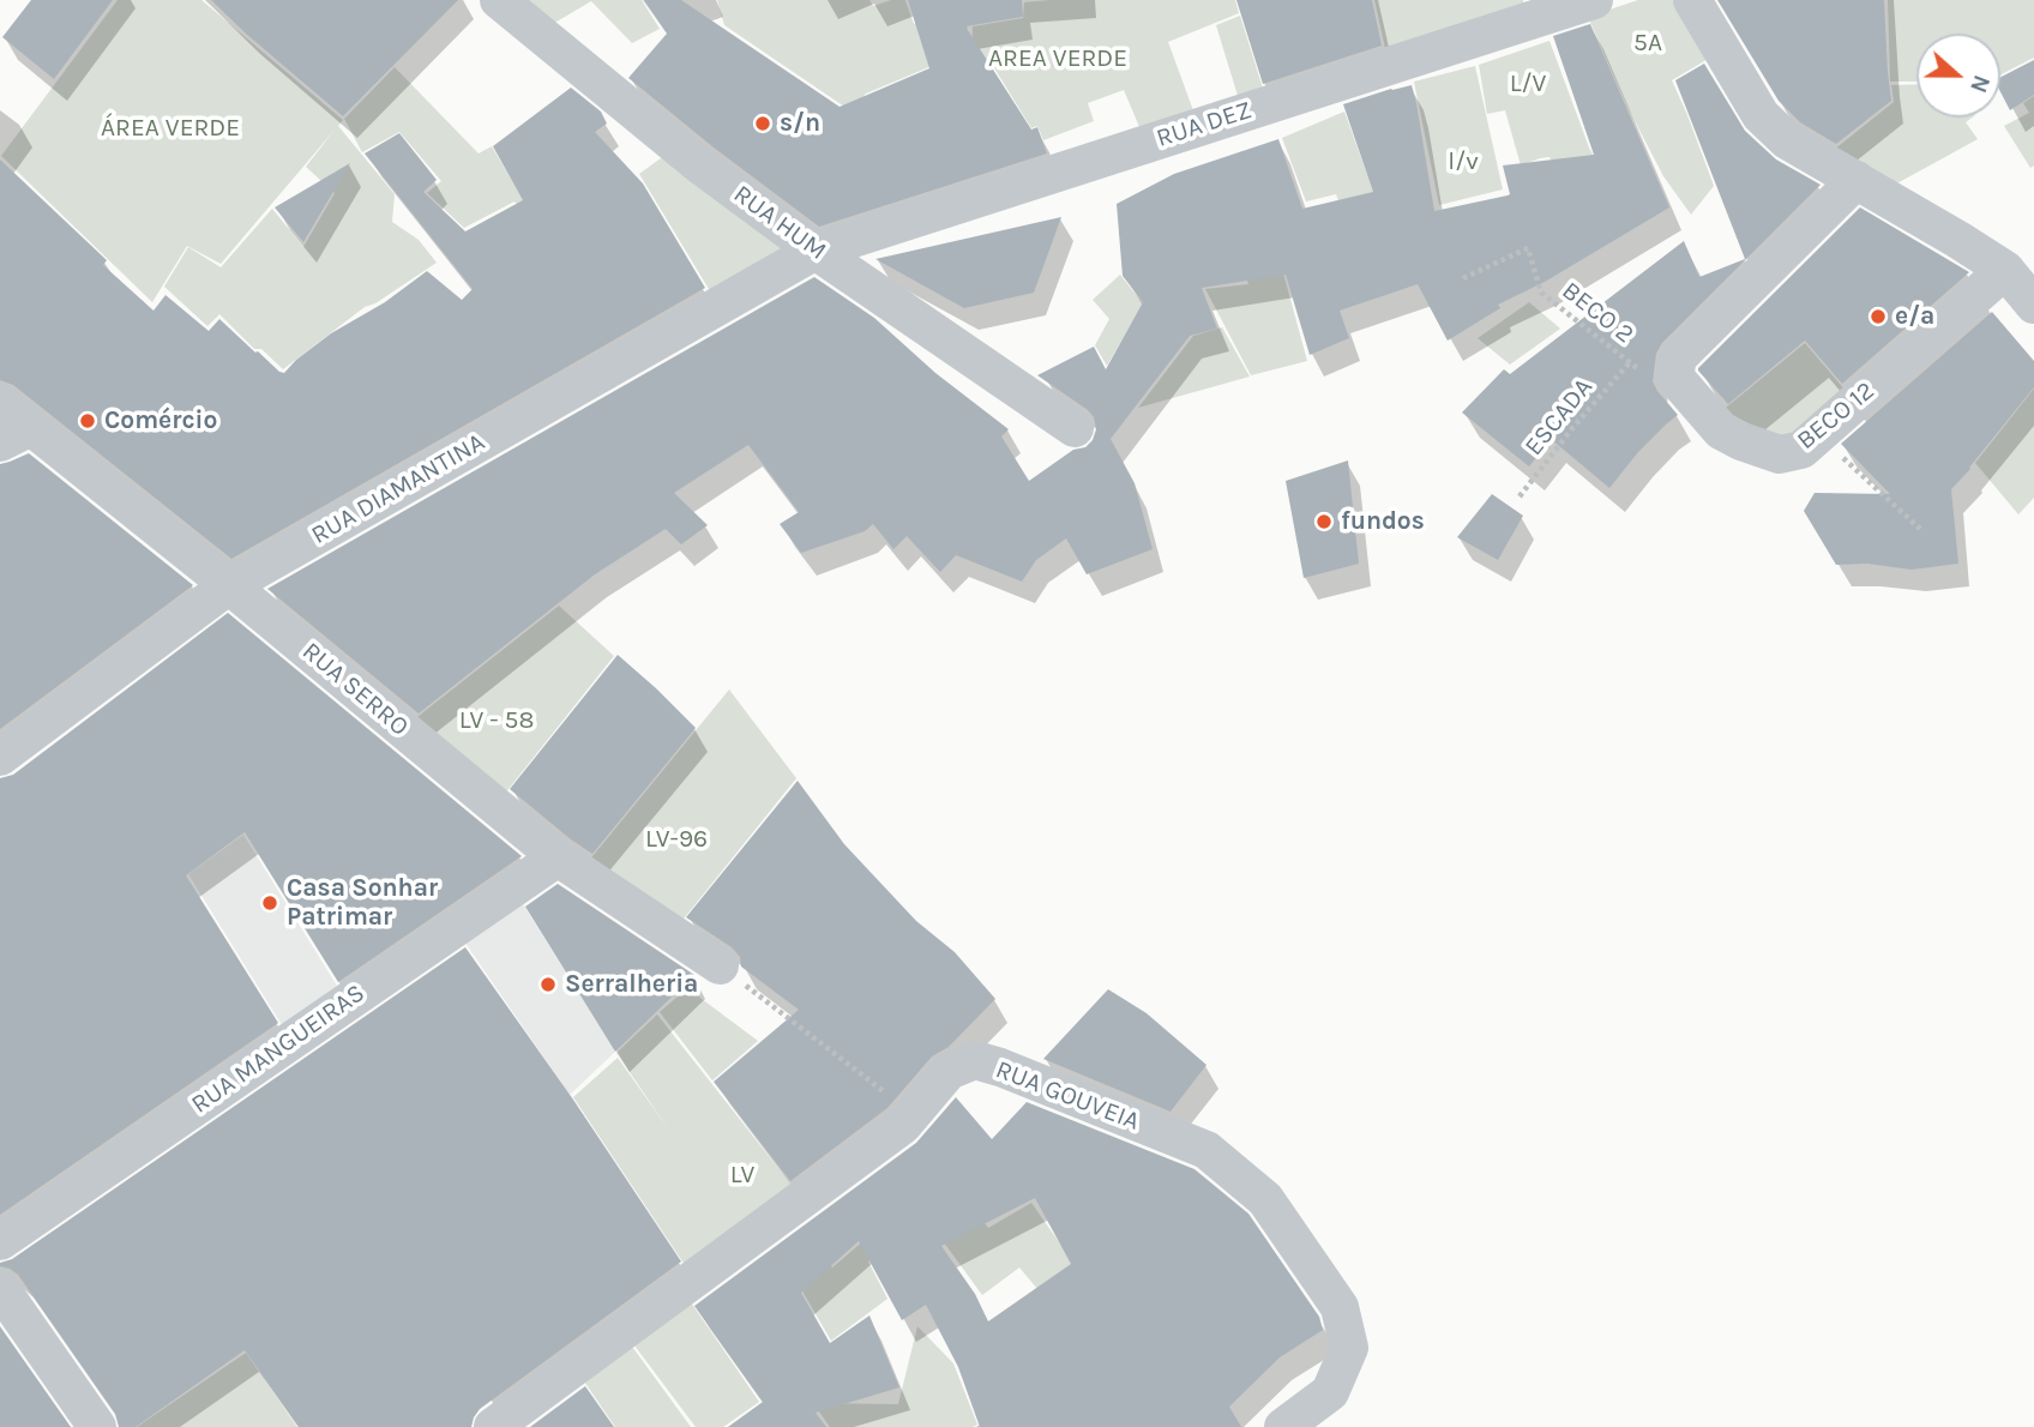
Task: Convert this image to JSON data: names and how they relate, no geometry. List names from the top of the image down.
{
  "streets": {
    "street": [
      "RUA DEZ",
      "RUA HUM",
      "BECO 12",
      "RUA DIAMANTINA",
      "RUA SERRO",
      "RUA MANGUEIRAS",
      "RUA GOUVEIA"
    ],
    "path": ["BECO 2", "ESCADA"]
  },
  "crossings": [
    ["RUA DEZ", "RUA HUM"],
    ["RUA DEZ", "RUA DIAMANTINA"],
    ["RUA HUM", "RUA DIAMANTINA"],
    ["BECO 2", "BECO 12"],
    ["BECO 2", "ESCADA"],
    ["RUA DIAMANTINA", "RUA SERRO"],
    ["RUA SERRO", "RUA MANGUEIRAS"]
  ],
  "parks": [
    "5A",
    "AREA VERDE",
    "L/V",
    "ÁREA VERDE",
    "l/v",
    "LV - 58",
    "LV-96",
    "LV"
  ],
  "places": [
    "s/n",
    "e/a",
    "Comércio",
    "fundos",
    "Casa Sonhar Patrimar",
    "Serralheria"
  ],
  "north": "right"
}
